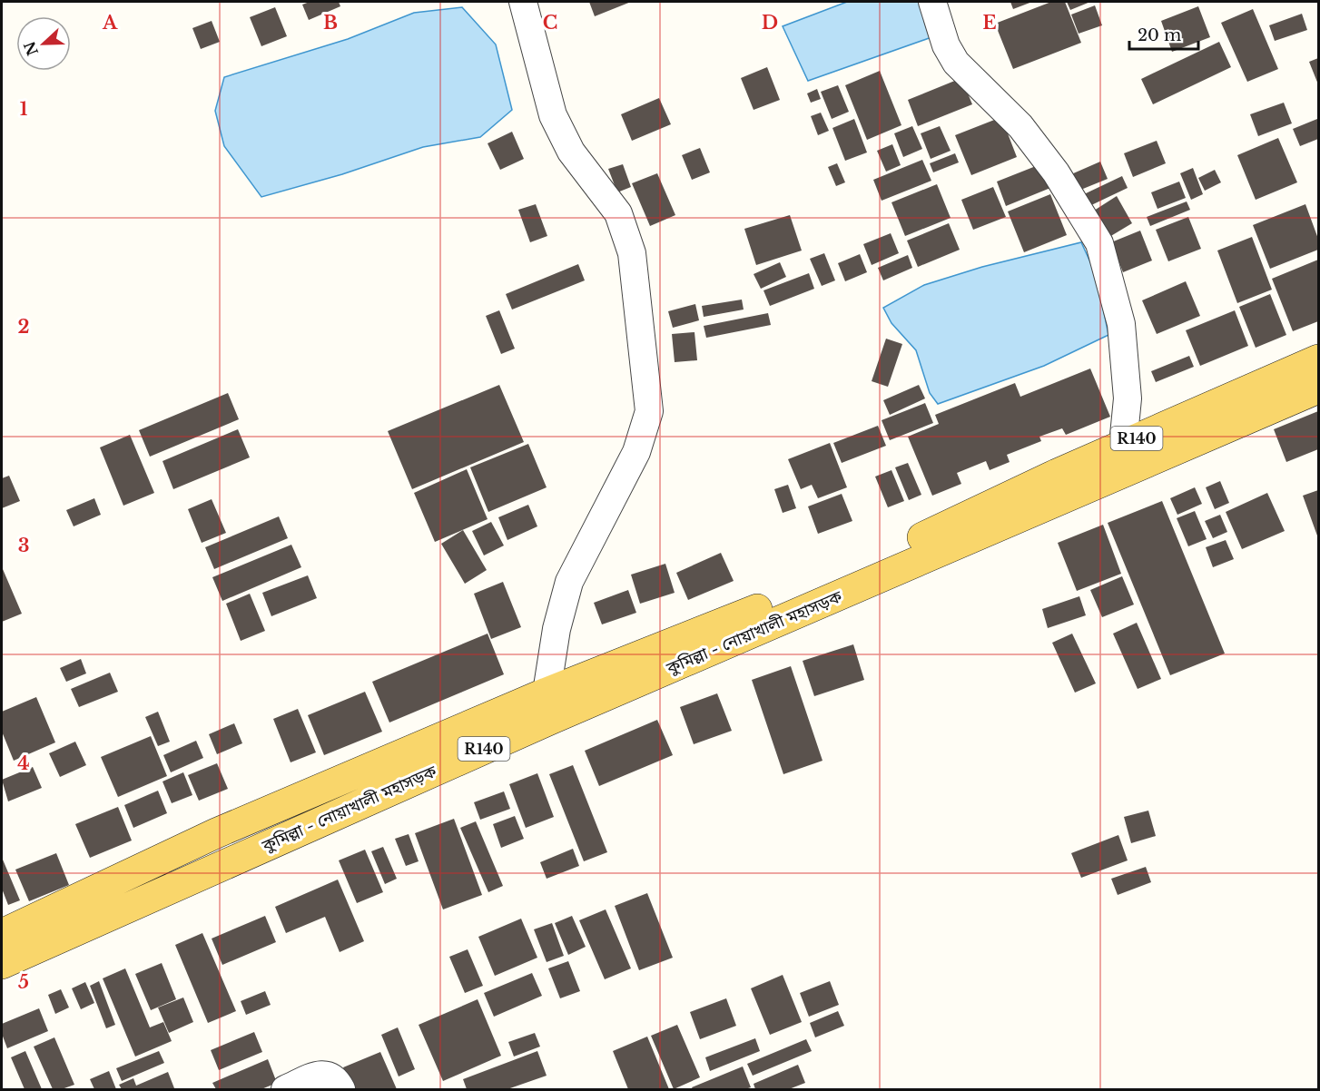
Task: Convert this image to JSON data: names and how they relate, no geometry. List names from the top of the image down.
{
  "streets": {
    "main road": ["R140", "কুমিল্লা - নোয়াখালী মহাসড়ক"]
  },
  "crossings": [
    ["R140", "কুমিল্লা - নোয়াখালী মহাসড়ক"]
  ],
  "scale_bar": "20 m",
  "north": "left",
  "grid": {
    "columns": [
      "A",
      "B",
      "C",
      "D",
      "E"
    ],
    "rows": [
      "1",
      "2",
      "3",
      "4",
      "5"
    ]
  }
}
